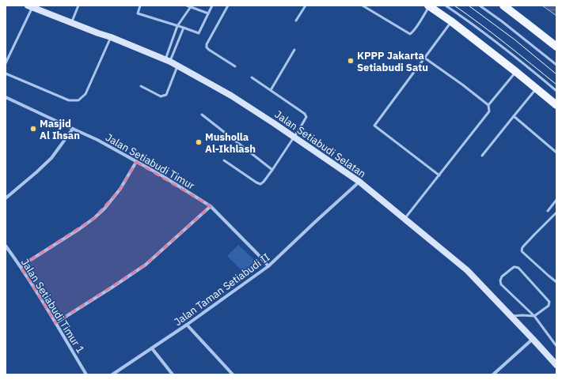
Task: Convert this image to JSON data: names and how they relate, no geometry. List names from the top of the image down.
{
  "streets": {
    "street": [
      "Jalan Setiabudi Selatan",
      "Jalan Setiabudi Timur",
      "Jalan Taman Setiabudi II",
      "Jalan Setiabudi Timur 1"
    ]
  },
  "crossings": [
    ["Jalan Setiabudi Selatan", "Jalan Taman Setiabudi II"],
    ["Jalan Setiabudi Timur", "Jalan Taman Setiabudi II"]
  ],
  "places": ["KPPP Jakarta Setiabudi Satu", "Masjid Al Ihsan", "Musholla Al-Ikhlash"]
}
